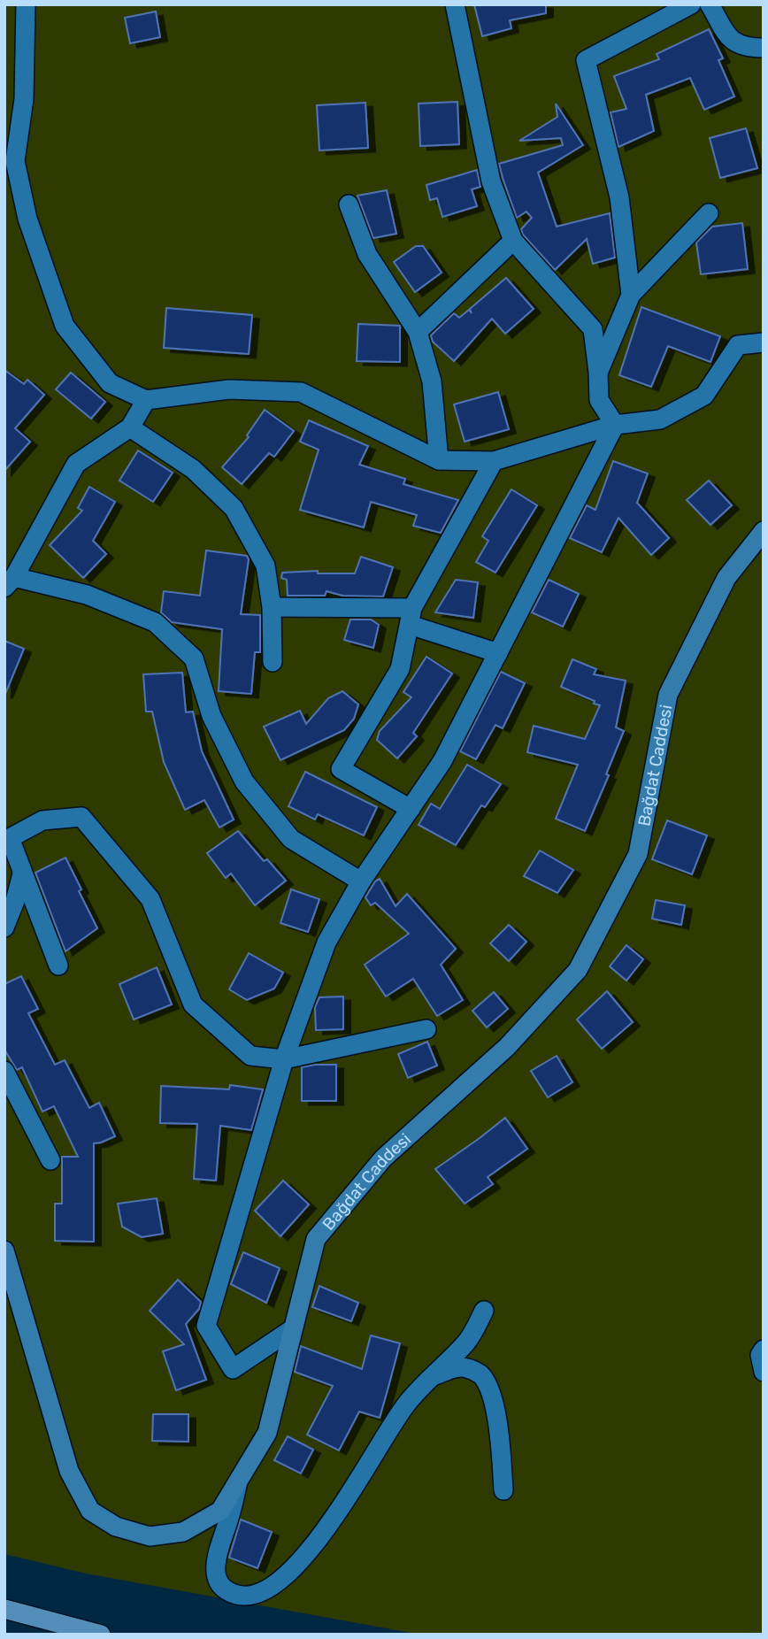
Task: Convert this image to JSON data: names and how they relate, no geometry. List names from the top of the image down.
{
  "streets": {
    "main road": ["Bağdat Caddesi"]
  }
}
